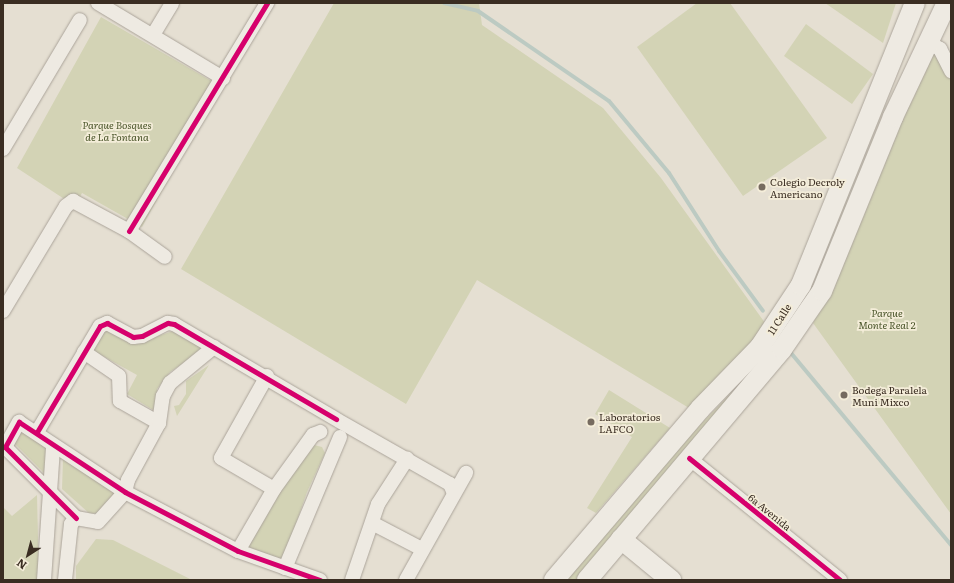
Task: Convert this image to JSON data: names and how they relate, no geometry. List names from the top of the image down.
{
  "streets": {
    "main road": ["11 Calle"],
    "street": ["6a Avenida"]
  },
  "crossings": [
    ["11 Calle", "6a Avenida"]
  ],
  "parks": ["Parque Bosques de La Fontana", "Parque Monte Real 2"],
  "places": ["Colegio Decroly Americano", "Bodega Paralela Muni Mixco", "Laboratorios LAFCO"],
  "north": "bottom left"
}
